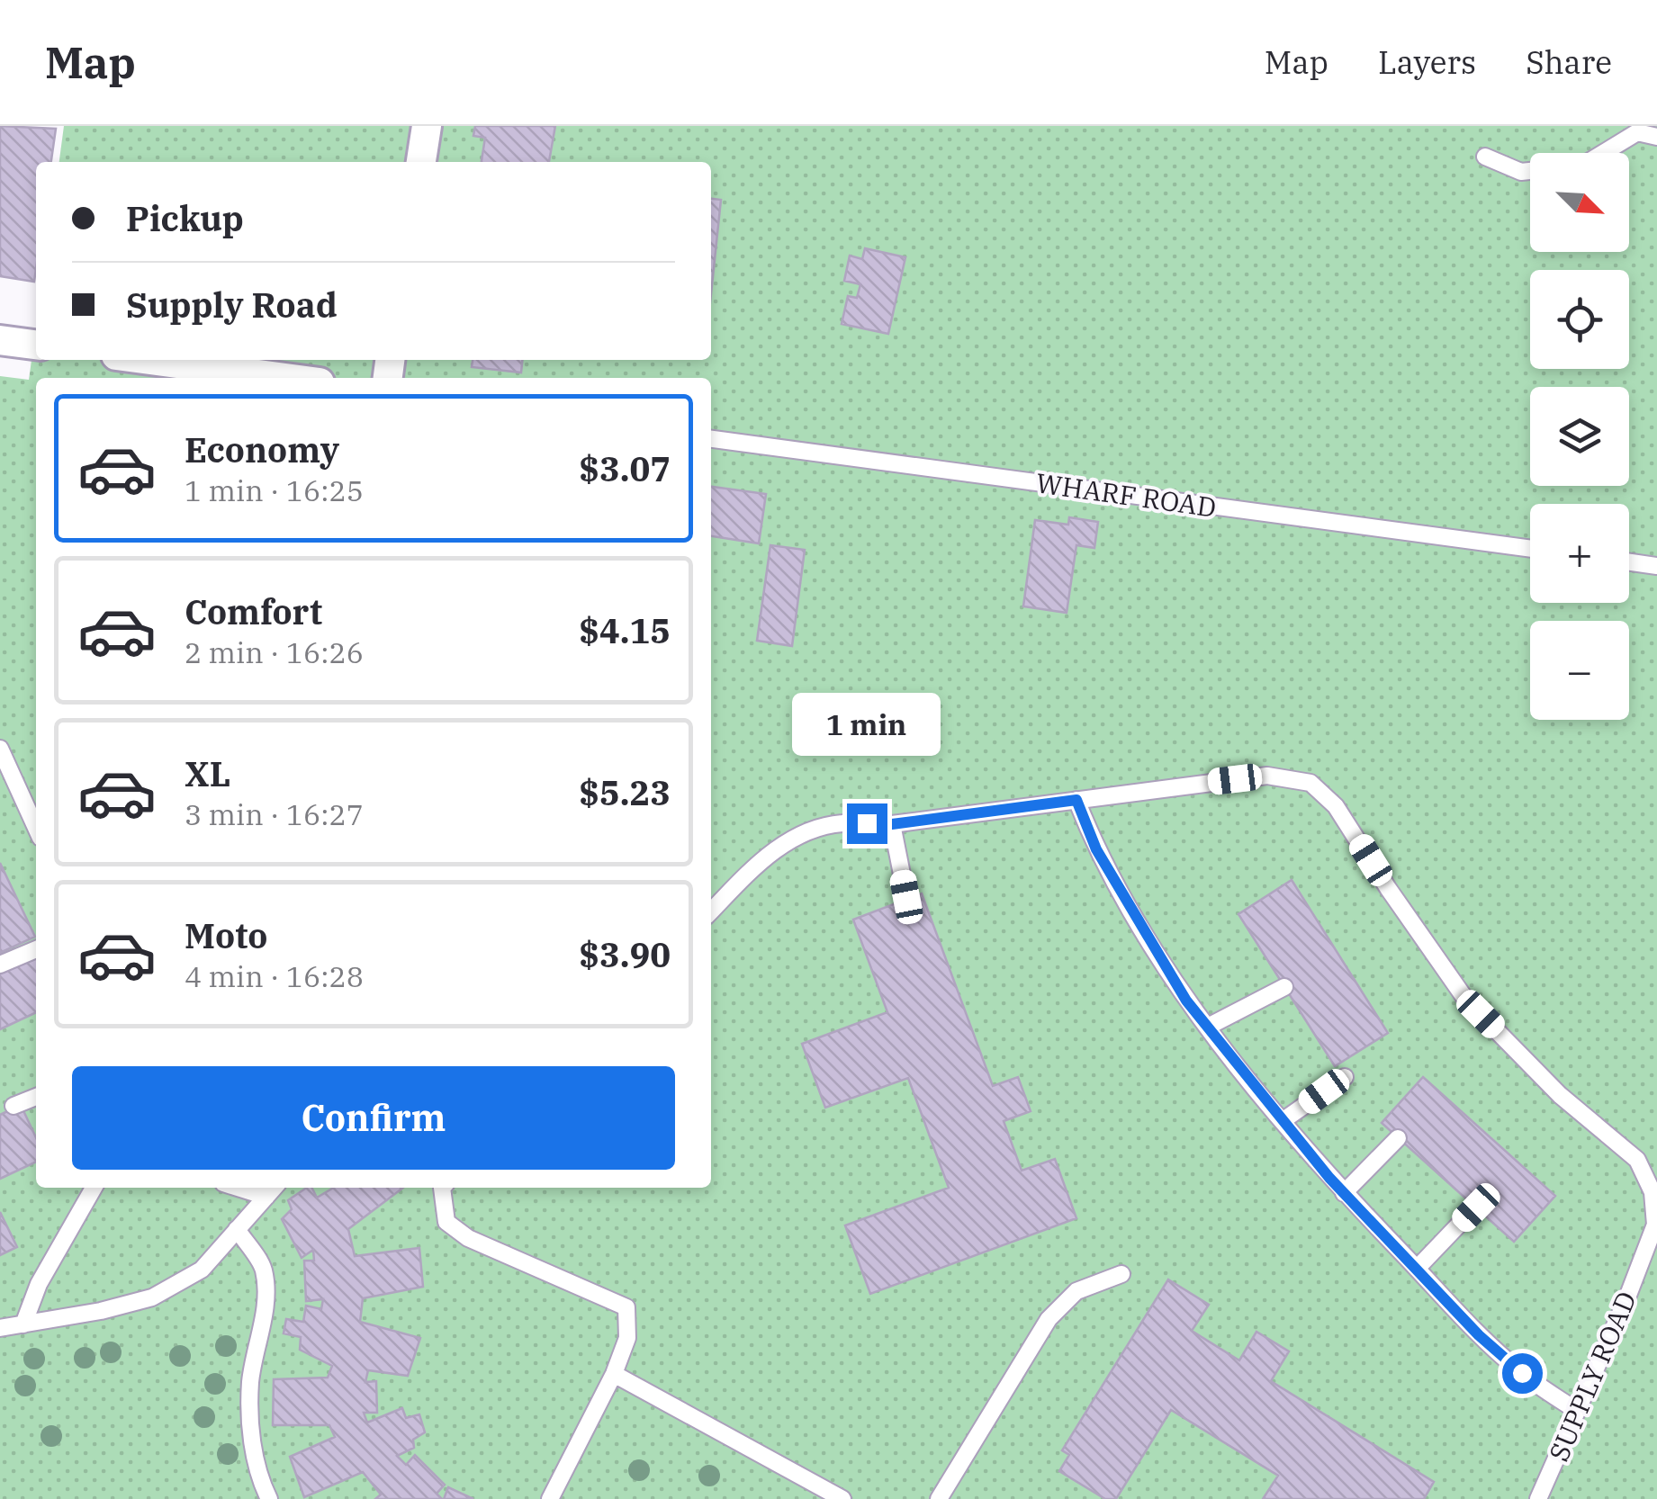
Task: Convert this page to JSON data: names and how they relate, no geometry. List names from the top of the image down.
{
  "streets": {
    "lane": ["WHARF ROAD", "SUPPLY ROAD"]
  },
  "north": "bottom right",
  "page": {
    "header": "Map",
    "nav": ["Map", "Layers", "Share"],
    "map_buttons": ["+", "−"],
    "banner": ["Pickup", "Supply Road"],
    "list": [
      {
        "name": "Economy",
        "note": "1 min · 16:25",
        "value": "$3.07"
      },
      {
        "name": "Comfort",
        "note": "2 min · 16:26",
        "value": "$4.15"
      },
      {
        "name": "XL",
        "note": "3 min · 16:27",
        "value": "$5.23"
      },
      {
        "name": "Moto",
        "note": "4 min · 16:28",
        "value": "$3.90"
      }
    ],
    "bubble": "1 min",
    "buttons": "Confirm"
  }
}
